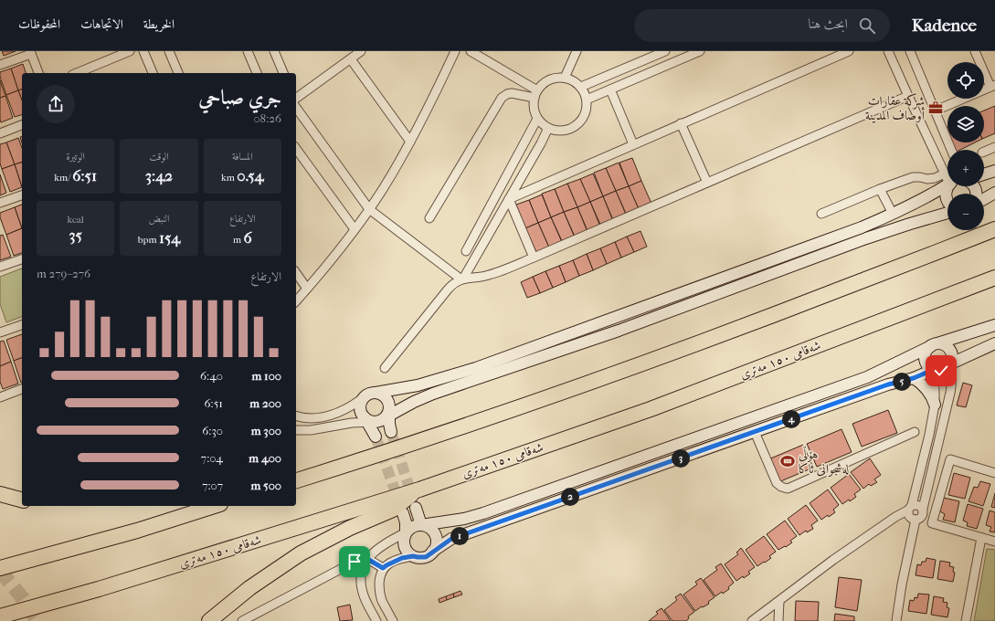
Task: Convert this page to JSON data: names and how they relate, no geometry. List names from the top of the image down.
{
  "streets": {
    "highway": ["شەقامی ١٥٠ مەتری"]
  },
  "places": {
    "office": ["شركة عقارات أوصاف المدينة"],
    "sports": ["هۆڵی لەشجوانی ئاکا"]
  },
  "page": {
    "header": "Kadence",
    "search": "ابحث هنا",
    "nav": ["الخريطة", "الاتجاهات", "المحفوظات"],
    "map_buttons": ["+", "−"],
    "heading": ["جري صباحي", "08:26"],
    "stats": [
      ["المسافة", "0.54 km"],
      ["الوقت", "3:42"],
      ["الوتيرة", "6:51 /km"],
      ["الارتفاع", "6 m"],
      ["النبض", "154 bpm"],
      ["kcal", "35"]
    ],
    "chart": ["الارتفاع", "276–279 m"],
    "list": [
      {
        "name": "100 m",
        "note": "6:40"
      },
      {
        "name": "200 m",
        "note": "6:51"
      },
      {
        "name": "300 m",
        "note": "6:30"
      },
      {
        "name": "400 m",
        "note": "7:04"
      },
      {
        "name": "500 m",
        "note": "7:07"
      }
    ],
    "pins": [
      "5",
      "4",
      "3",
      "2",
      "1"
    ]
  }
}
